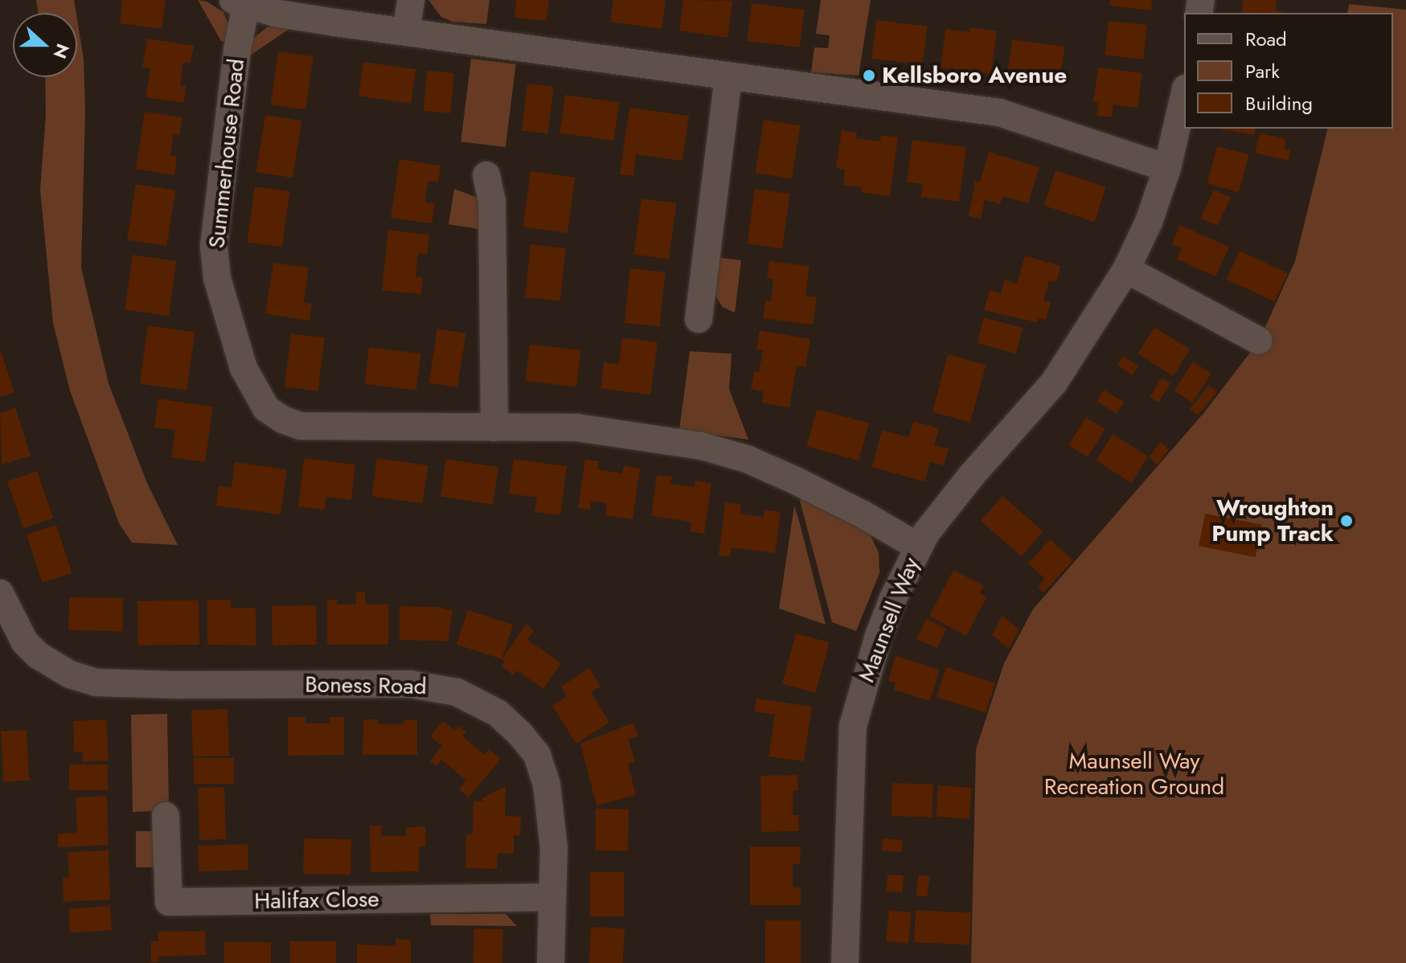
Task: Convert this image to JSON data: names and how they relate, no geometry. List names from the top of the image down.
{
  "streets": {
    "street": [
      "Summerhouse Road",
      "Maunsell Way",
      "Boness Road",
      "Halifax Close"
    ]
  },
  "crossings": [
    ["Summerhouse Road", "Maunsell Way"],
    ["Boness Road", "Halifax Close"]
  ],
  "parks": ["Maunsell Way Recreation Ground"],
  "places": ["Kellsboro Avenue", "Wroughton Pump Track"],
  "legend": ["Road", "Park", "Building"],
  "north": "right"
}
